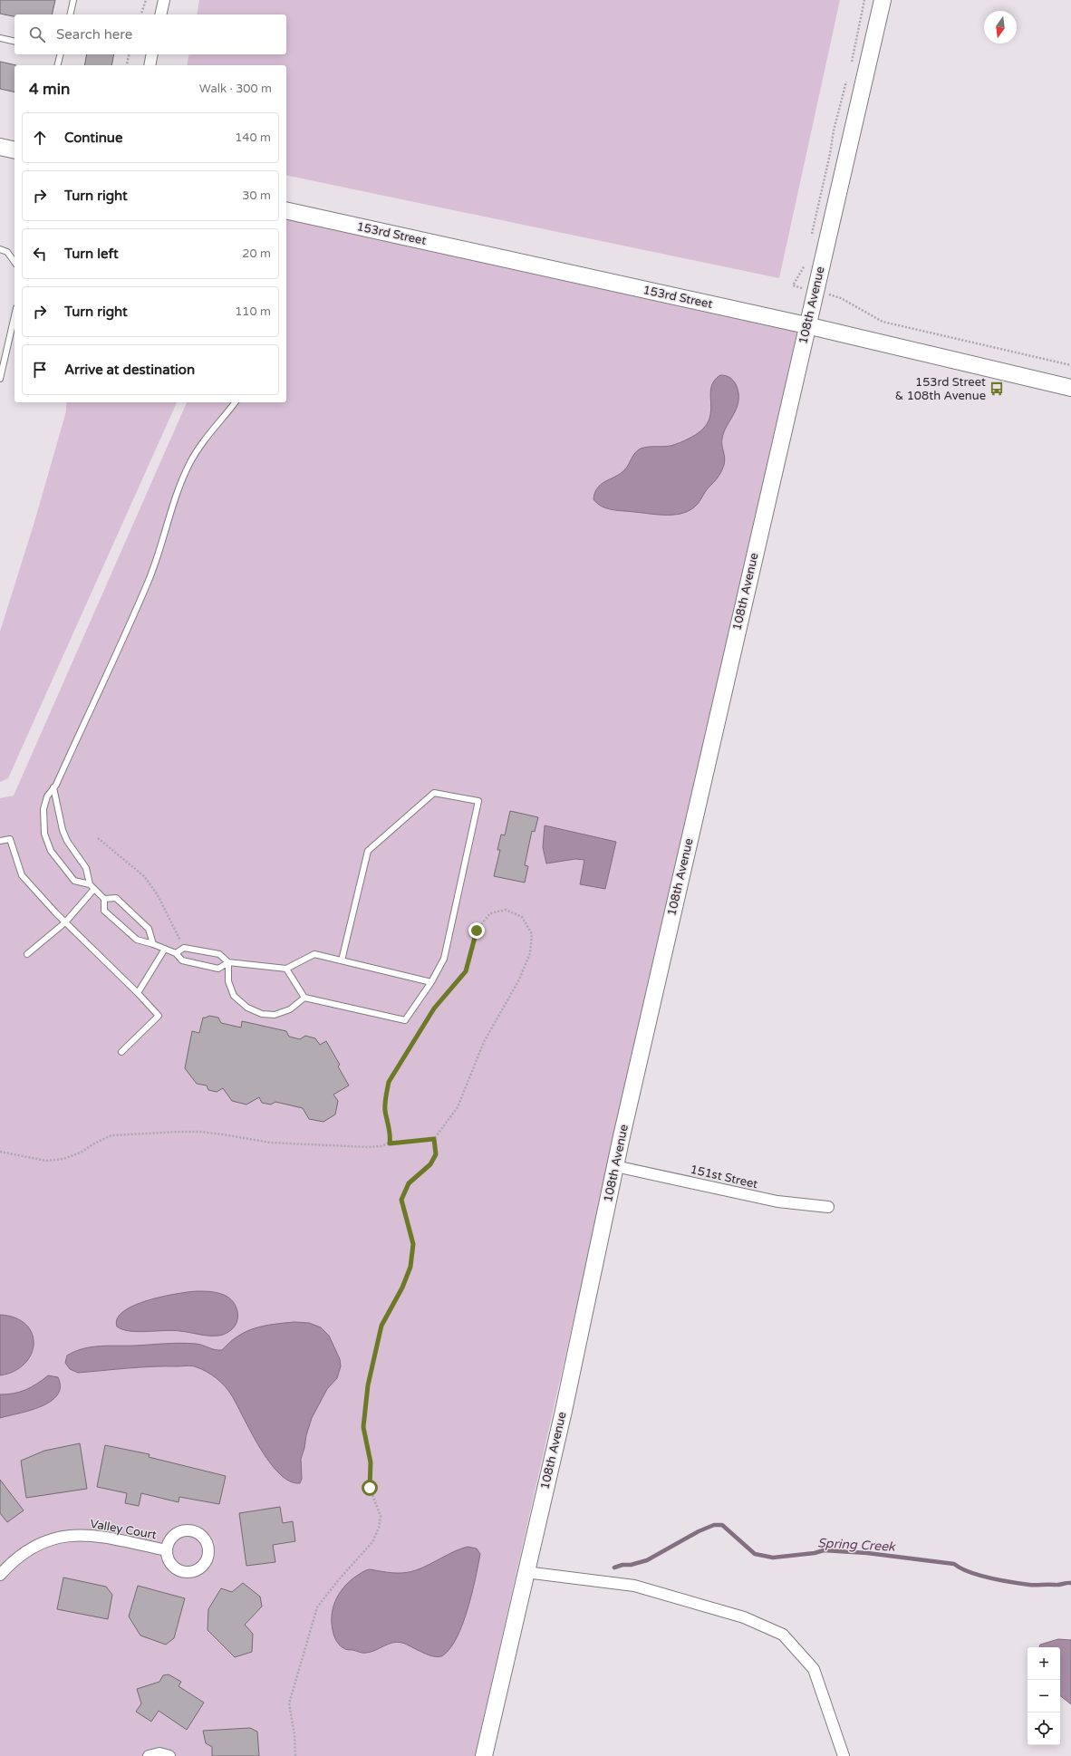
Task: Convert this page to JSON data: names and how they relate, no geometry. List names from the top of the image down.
{
  "streets": {
    "street": [
      "153rd Street",
      "108th Avenue",
      "151st Street",
      "Valley Court"
    ]
  },
  "crossings": [
    ["153rd Street", "108th Avenue"],
    ["108th Avenue", "151st Street"]
  ],
  "water": ["Spring Creek"],
  "places": {
    "bus stop": ["153rd Street & 108th Avenue"]
  },
  "north": "bottom",
  "page": {
    "search": "Search here",
    "heading": ["4 min", "Walk · 300 m"],
    "list": [
      ["Continue", "140 m"],
      ["Turn right", "30 m"],
      ["Turn left", "20 m"],
      ["Turn right", "110 m"],
      "Arrive at destination"
    ],
    "map_buttons": ["+", "−"]
  }
}
